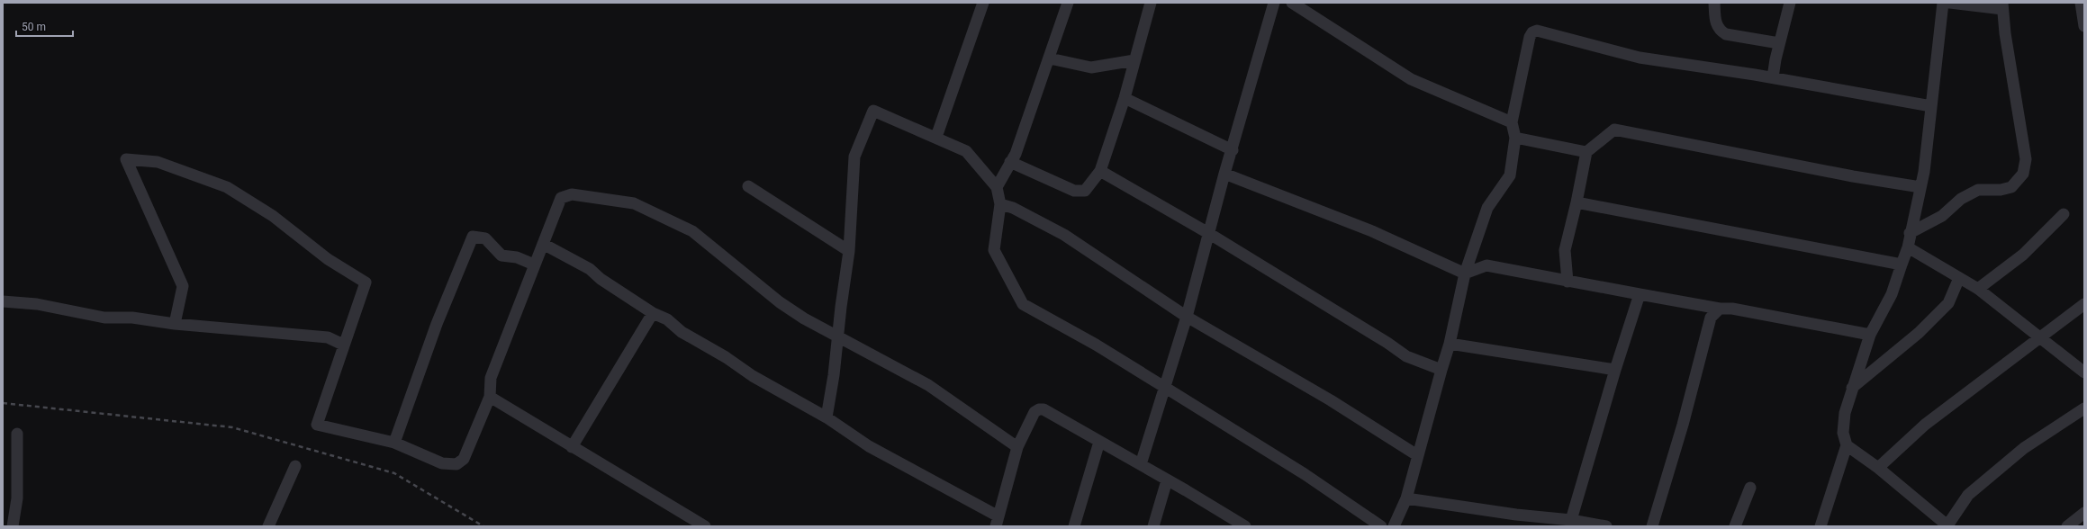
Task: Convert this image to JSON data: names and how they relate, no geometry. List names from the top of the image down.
{
  "scale_bar": "50 m"
}
